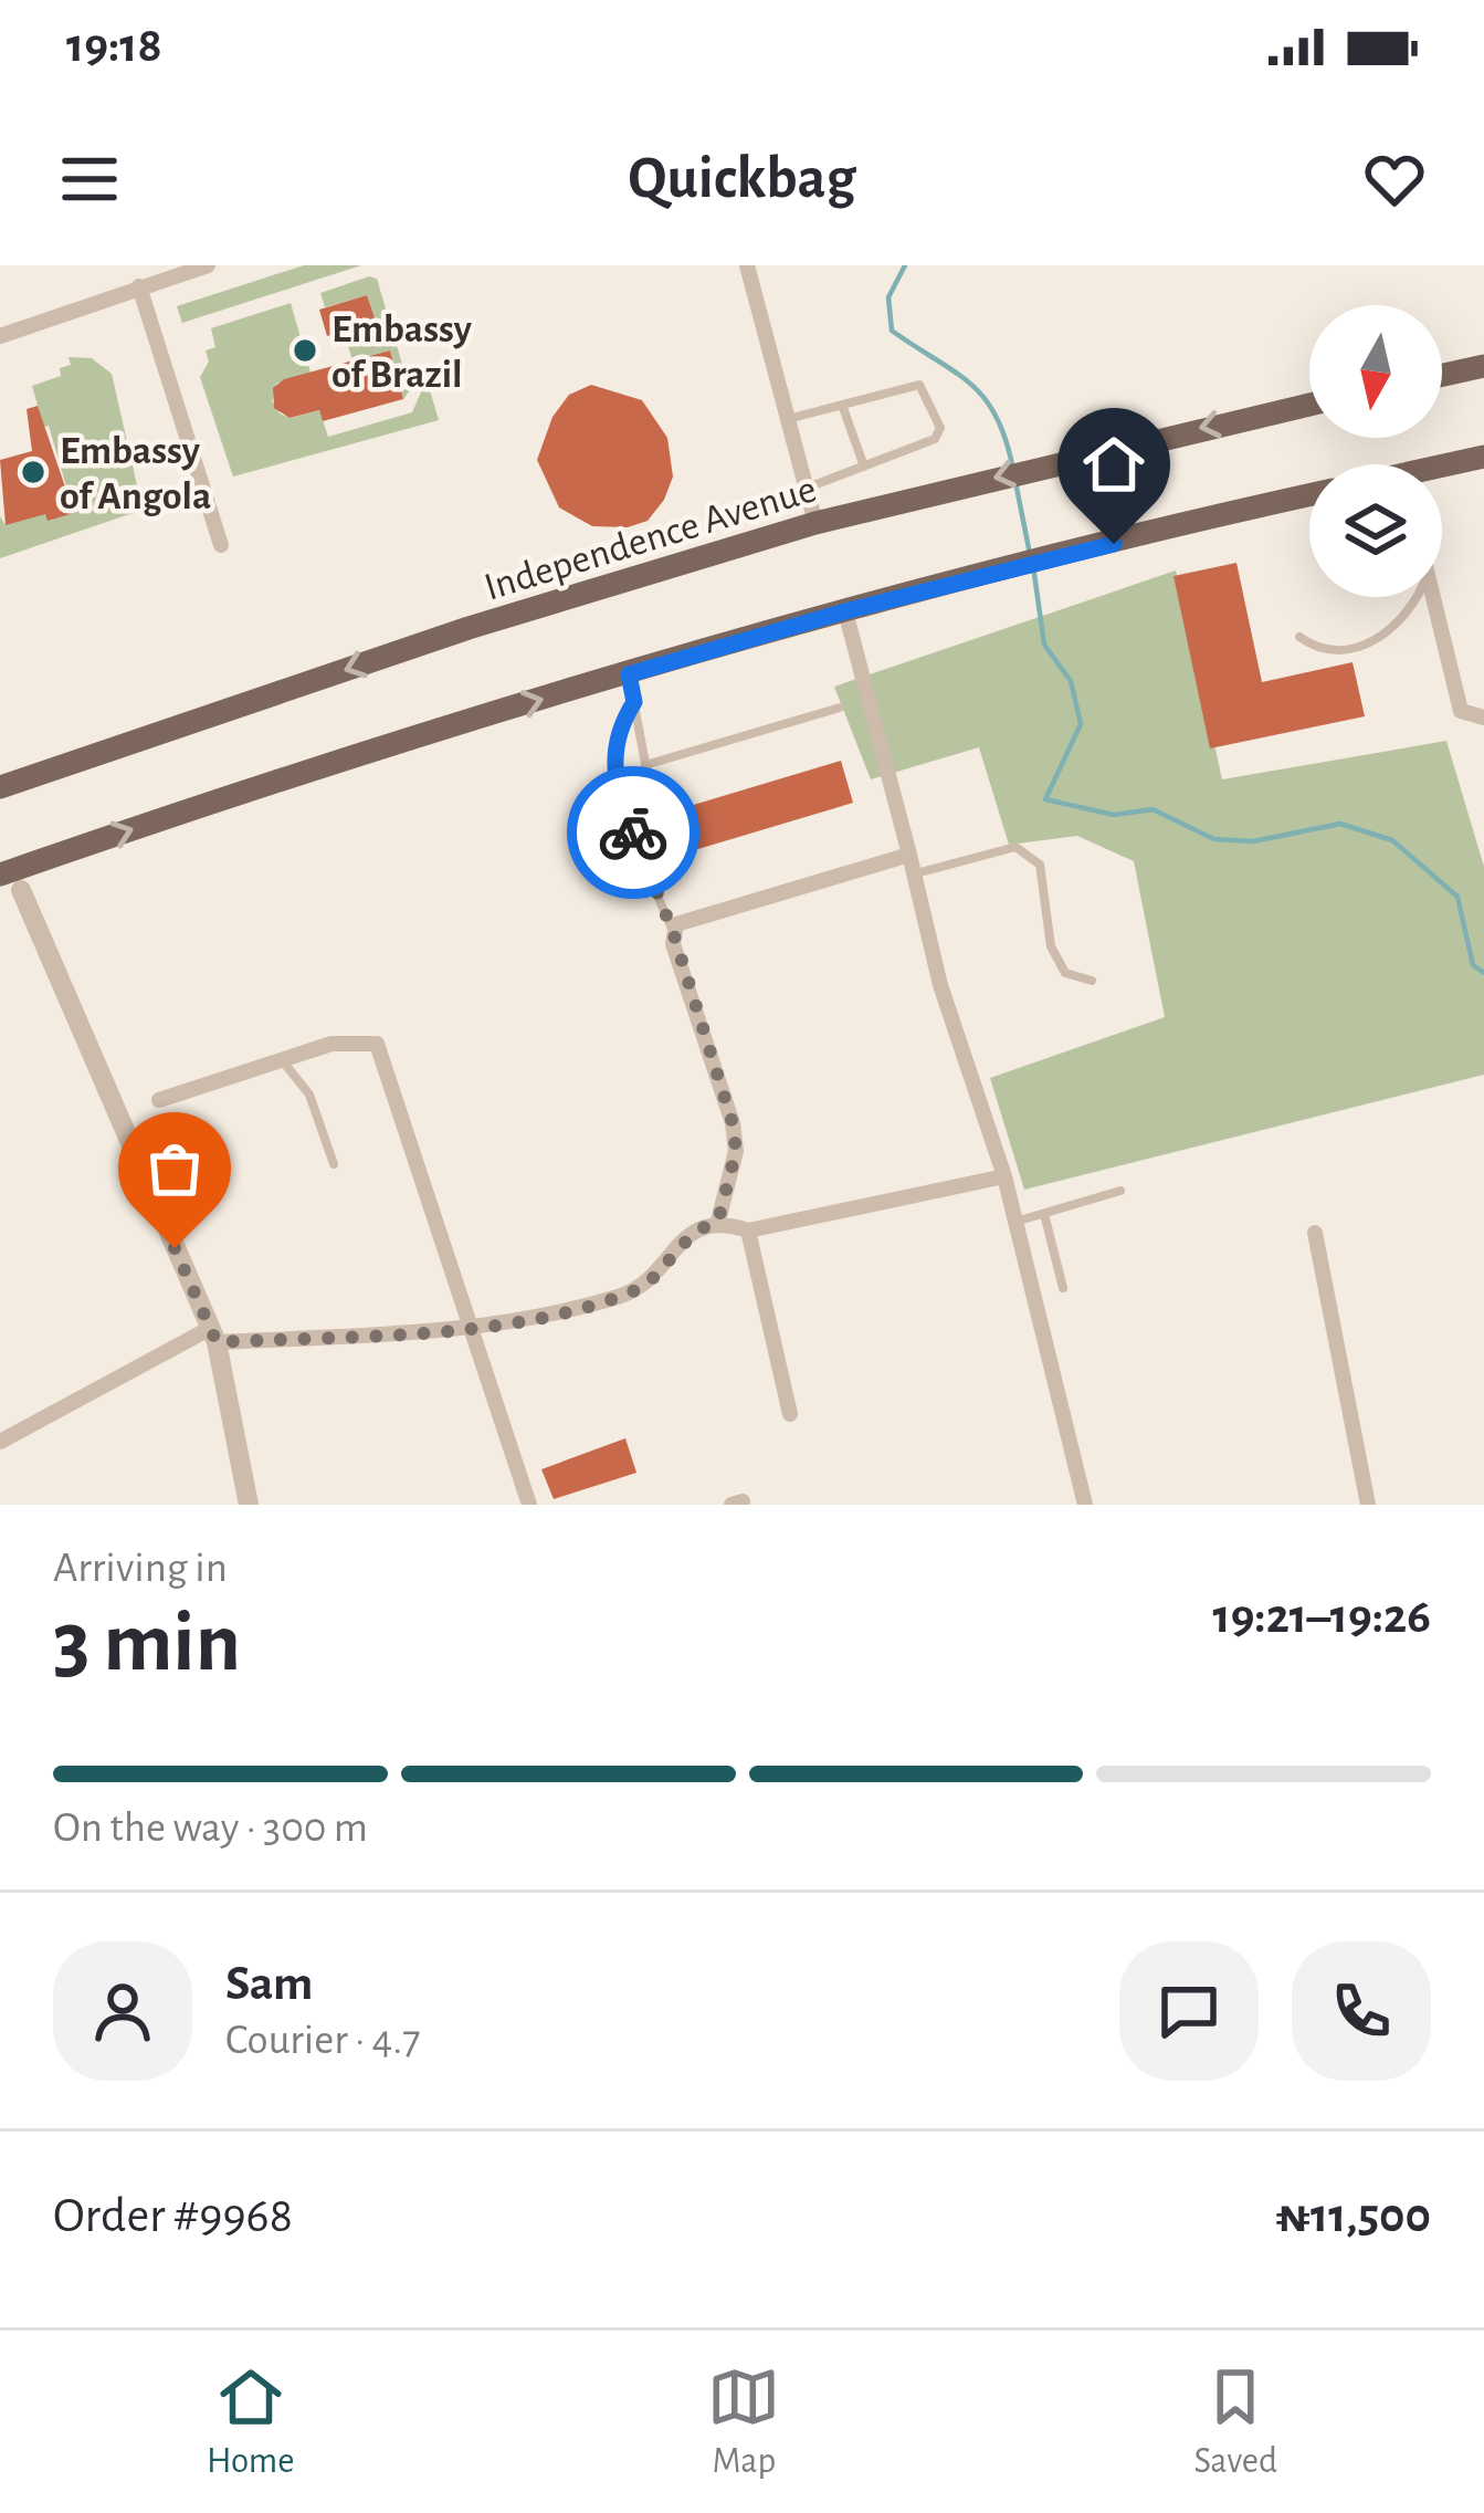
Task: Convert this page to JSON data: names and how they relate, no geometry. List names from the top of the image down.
{
  "streets": {
    "main road": ["Independence Avenue"]
  },
  "places": ["Embassy of Brazil", "Embassy of Angola"],
  "north": "bottom",
  "page": {
    "status": "19:18",
    "header": "Quickbag",
    "heading": ["3 min", "Arriving in", "19:21–19:26"],
    "panel": [
      "Sam",
      "Courier · 4.7",
      "Order #9968",
      "₦11,500"
    ],
    "bar": "On the way · 300 m",
    "tabs": ["Home", "Map", "Saved"]
  }
}
